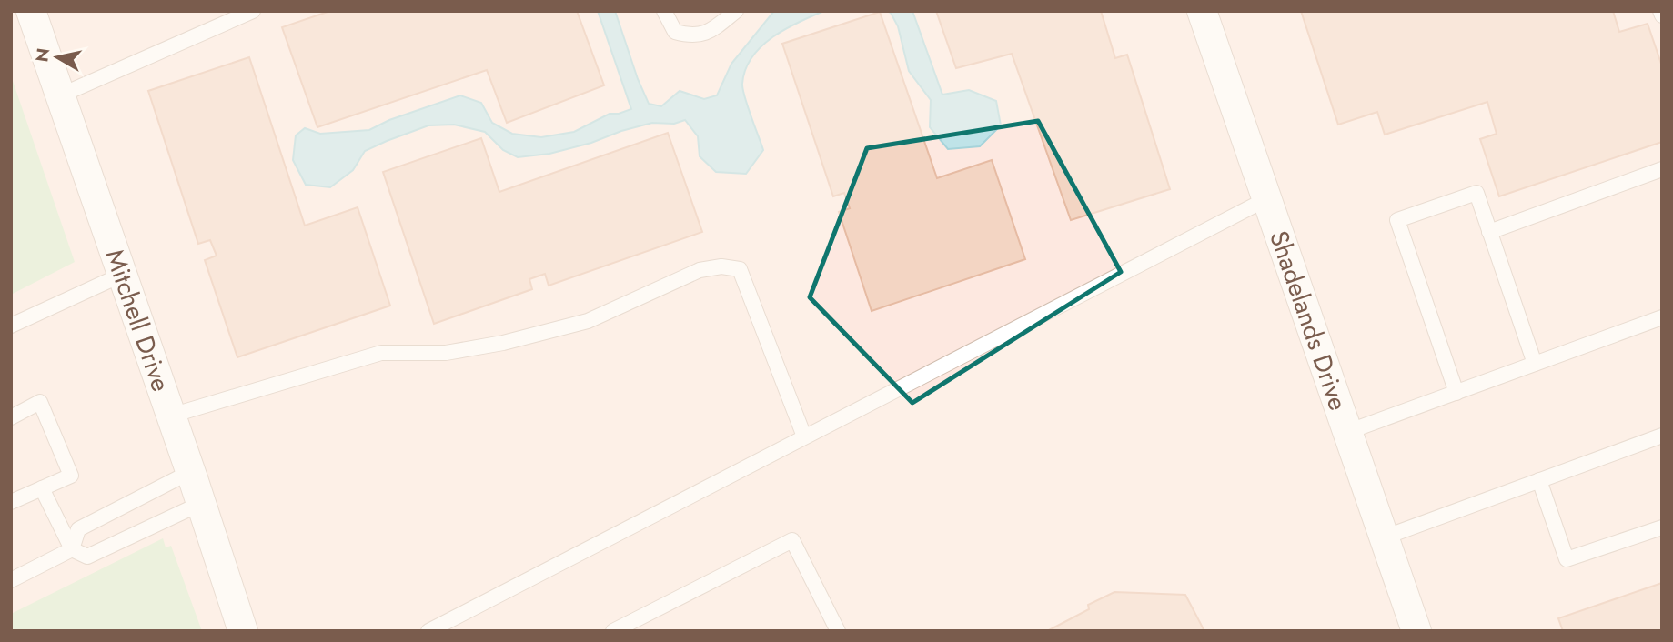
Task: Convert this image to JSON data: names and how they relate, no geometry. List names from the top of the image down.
{
  "streets": {
    "street": ["Mitchell Drive", "Shadelands Drive"]
  },
  "north": "left"
}
